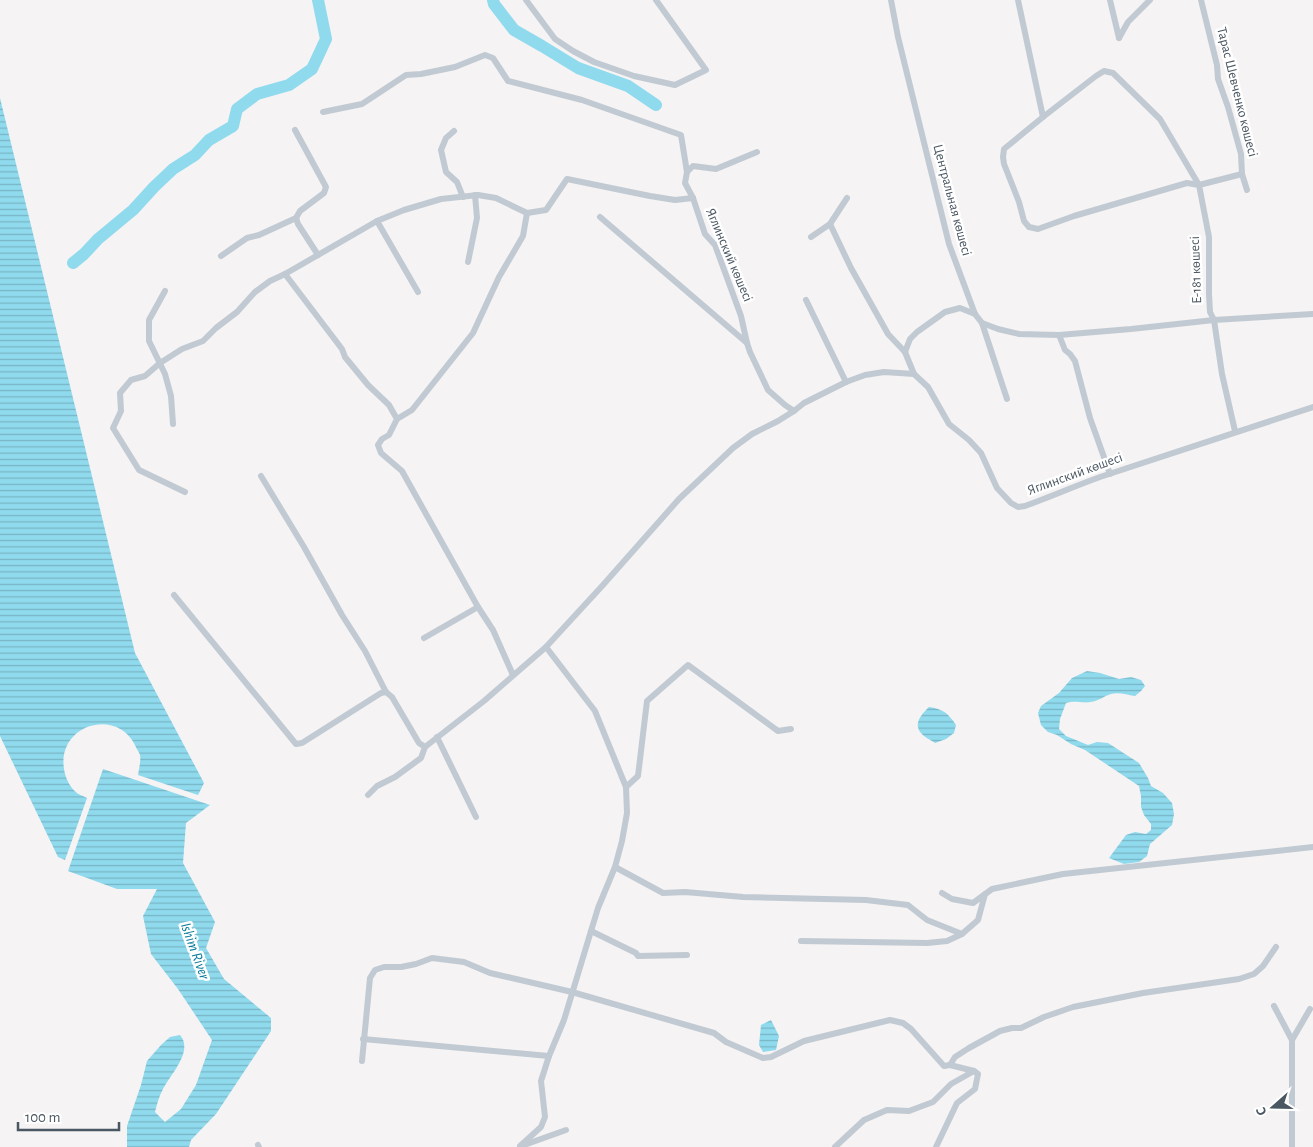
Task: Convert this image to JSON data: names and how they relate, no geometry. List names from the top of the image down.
{
  "streets": {
    "street": [
      "Тарас Шевченко көшесі",
      "Центральная көшесі",
      "Яглинский көшесі",
      "Е-181 көшесі"
    ]
  },
  "crossings": [
    ["Яглинский көшесі", "Е-181 көшесі"]
  ],
  "water": ["Ishim River"],
  "scale_bar": "100 m",
  "north": "left"
}
